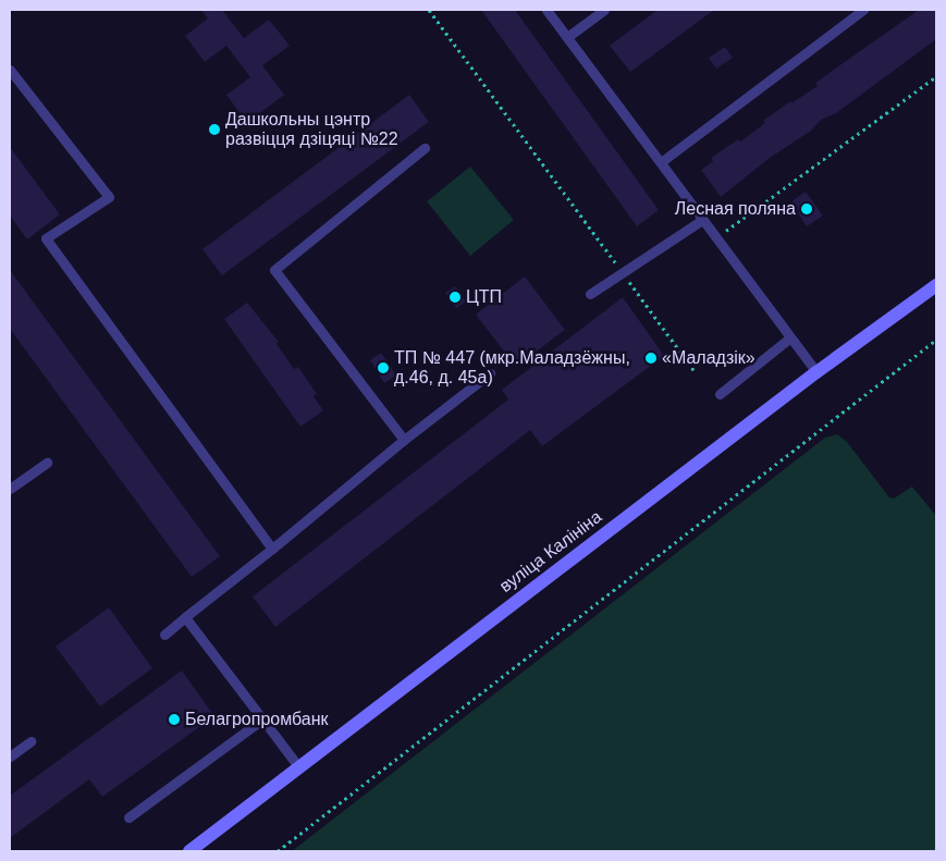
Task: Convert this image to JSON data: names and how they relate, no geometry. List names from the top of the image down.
{
  "streets": {
    "main road": ["вуліца Калініна"]
  },
  "places": [
    "Дашкольны цэнтр развіцця дзіцяці №22",
    "Лесная поляна",
    "ЦТП",
    "«Маладзік»",
    "ТП № 447 (мкр.Маладзёжны, д.46, д. 45а)",
    "Белагропромбанк"
  ]
}
